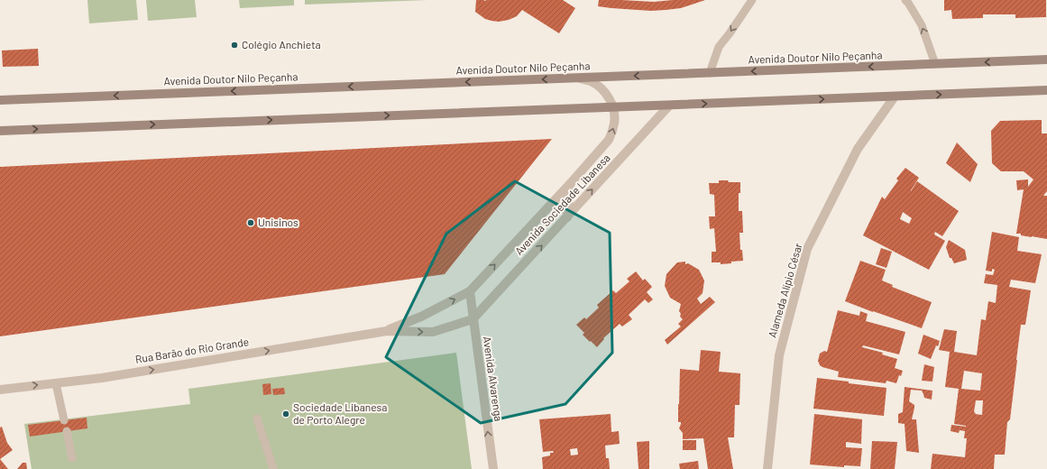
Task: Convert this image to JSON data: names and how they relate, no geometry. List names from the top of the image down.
{
  "streets": {
    "main road": ["Avenida Doutor Nilo Peçanha"],
    "street": [
      "Avenida Sociedade Libanesa",
      "Alameda Alípio César",
      "Rua Barão do Rio Grande",
      "Avenida Alvarenga"
    ]
  },
  "crossings": [
    ["Avenida Doutor Nilo Peçanha", "Avenida Sociedade Libanesa"],
    ["Avenida Sociedade Libanesa", "Rua Barão do Rio Grande"],
    ["Avenida Sociedade Libanesa", "Avenida Alvarenga"],
    ["Rua Barão do Rio Grande", "Avenida Alvarenga"]
  ],
  "one_way": ["Avenida Sociedade Libanesa", "Rua Barão do Rio Grande", "Avenida Alvarenga"],
  "places": ["Colégio Anchieta", "Unisinos", "Sociedade Libanesa de Porto Alegre"]
}
